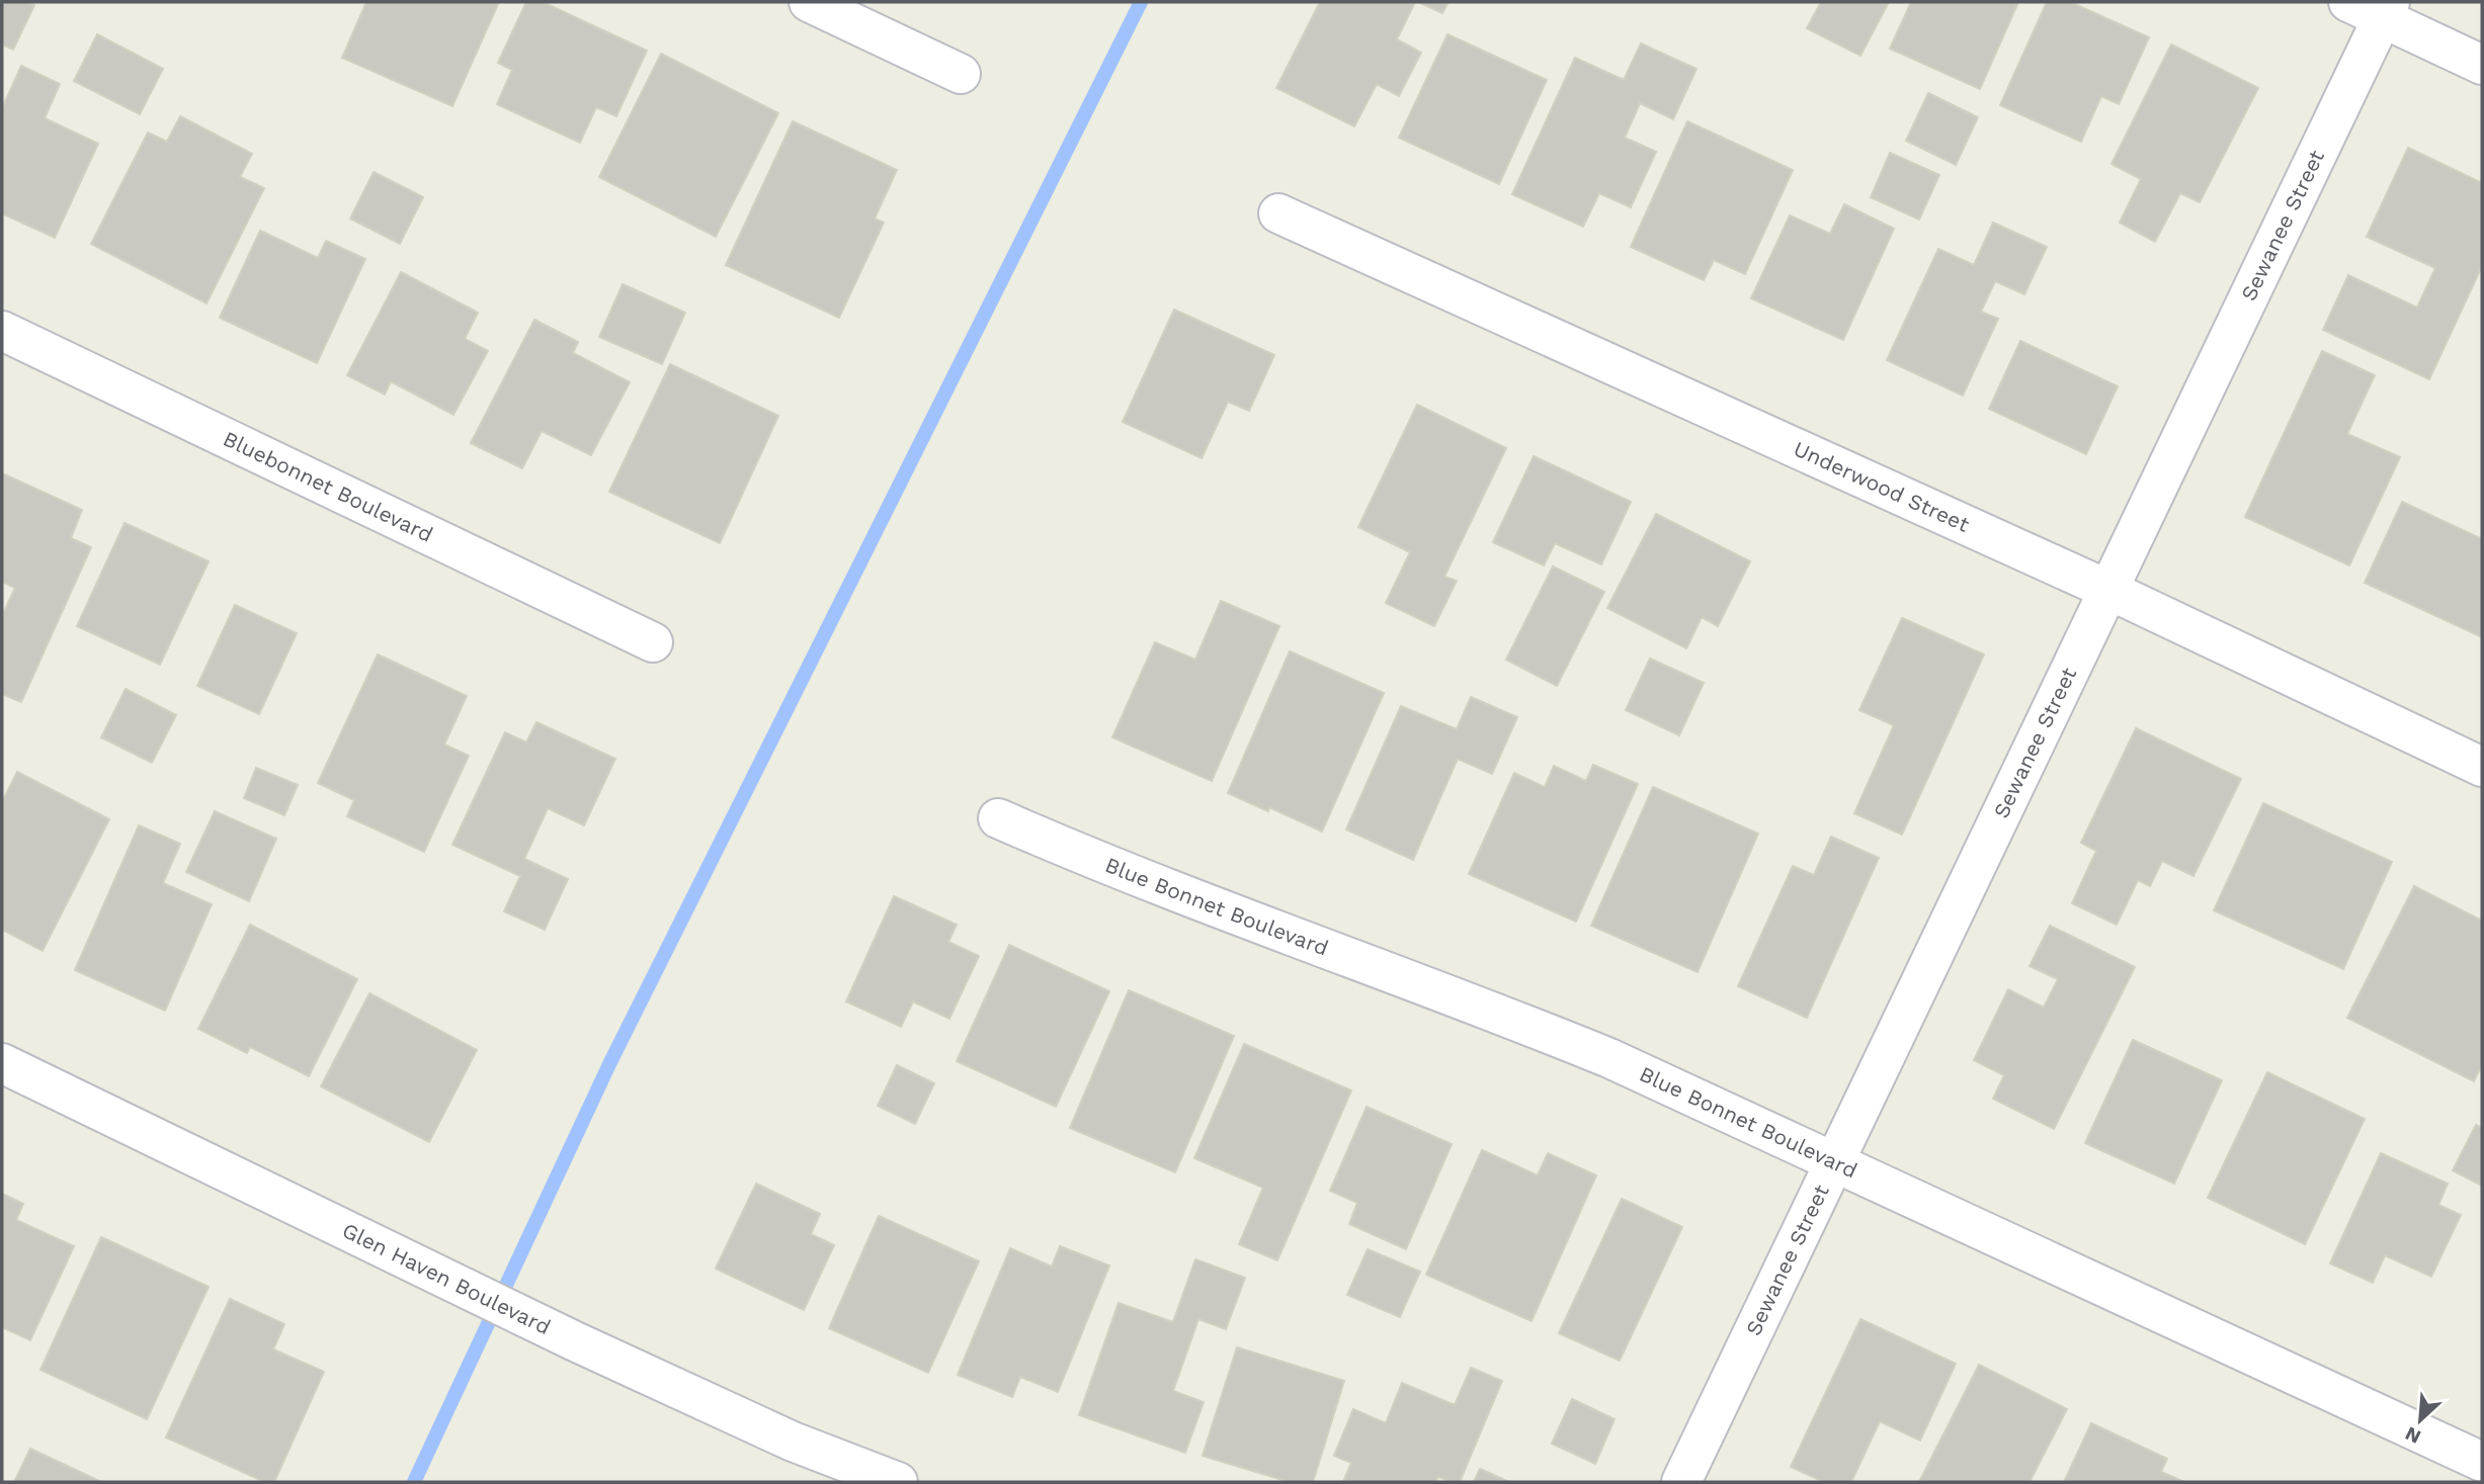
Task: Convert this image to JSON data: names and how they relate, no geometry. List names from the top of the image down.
{
  "streets": {
    "street": [
      "Sewanee Street",
      "Bluebonnet Boulevard",
      "Underwood Street",
      "Blue Bonnet Boulevard",
      "Glen Haven Boulevard"
    ]
  },
  "crossings": [
    ["Sewanee Street", "Underwood Street"],
    ["Sewanee Street", "Blue Bonnet Boulevard"]
  ],
  "north": "bottom left"
}
